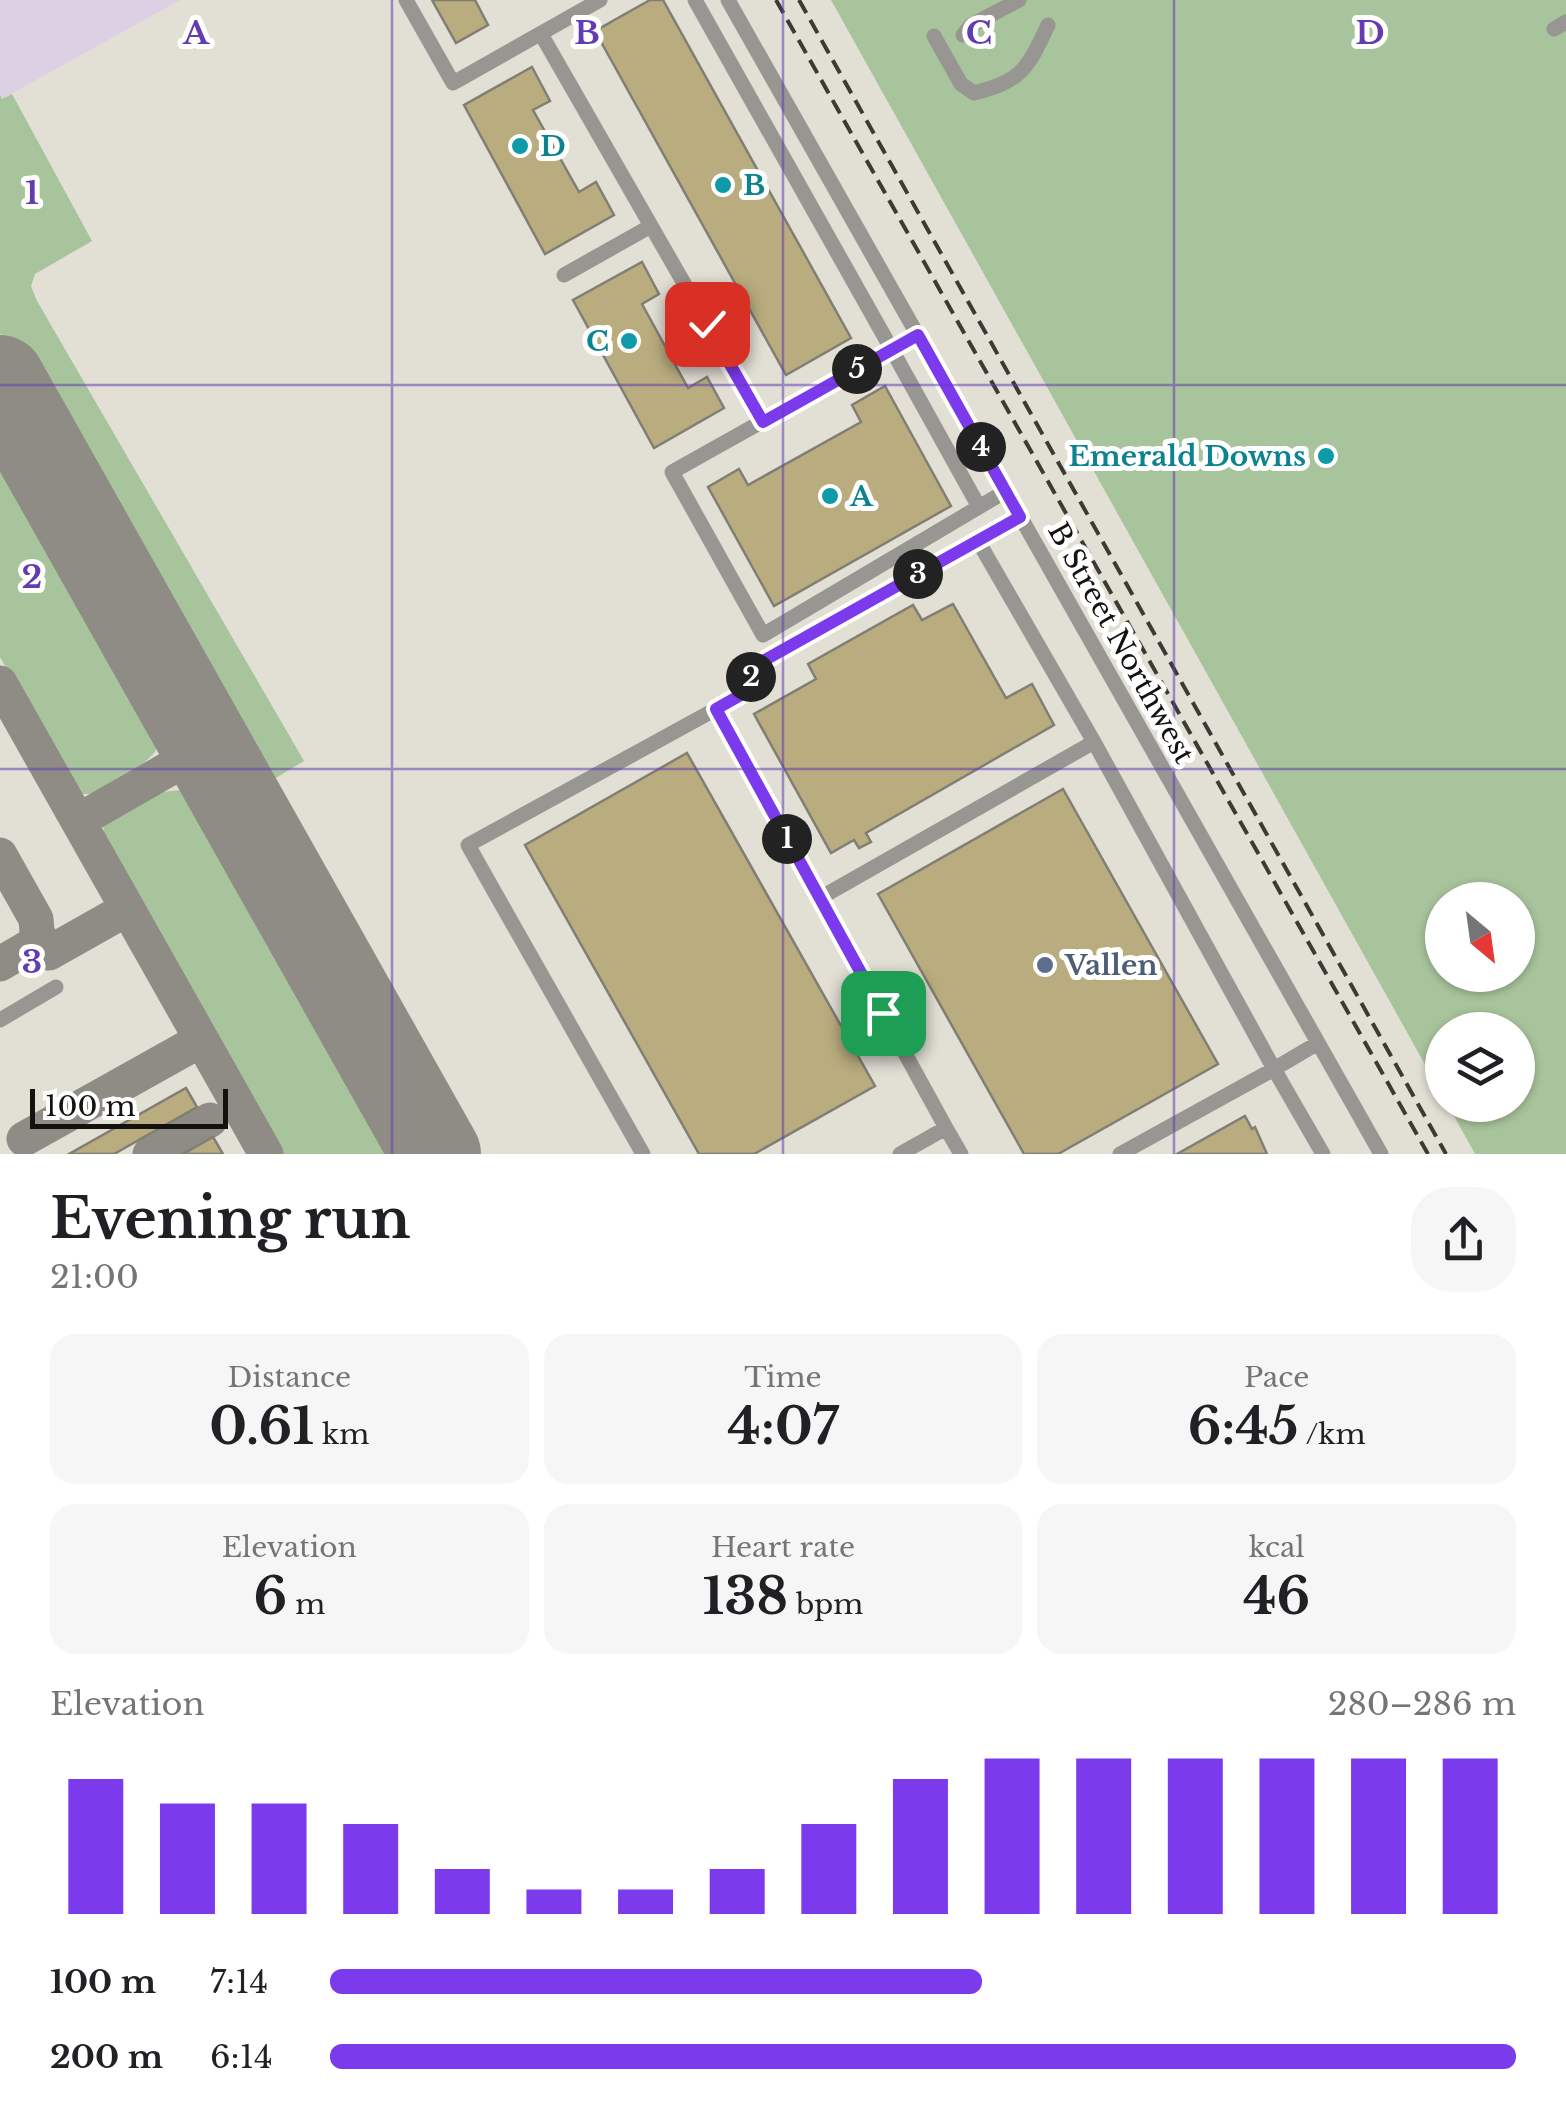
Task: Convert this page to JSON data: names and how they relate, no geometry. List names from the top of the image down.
{
  "streets": {
    "street": ["B Street Northwest"]
  },
  "places": [
    "D",
    "B",
    "C",
    "Emerald Downs",
    "A",
    "Vallen"
  ],
  "scale_bar": "100 m",
  "north": "bottom right",
  "page": {
    "pins": [
      "5",
      "4",
      "3",
      "2",
      "1"
    ],
    "scale": "100 m",
    "heading": ["Evening run", "21:00"],
    "stats": [
      ["Distance", "0.61 km"],
      ["Time", "4:07"],
      ["Pace", "6:45 /km"],
      ["Elevation", "6 m"],
      ["Heart rate", "138 bpm"],
      ["kcal", "46"]
    ],
    "chart": ["Elevation", "280–286 m"],
    "list": [
      {
        "name": "100 m",
        "note": "7:14"
      },
      {
        "name": "200 m",
        "note": "6:14"
      }
    ]
  },
  "grid": {
    "columns": [
      "A",
      "B",
      "C",
      "D"
    ],
    "rows": ["1", "2", "3"]
  }
}
